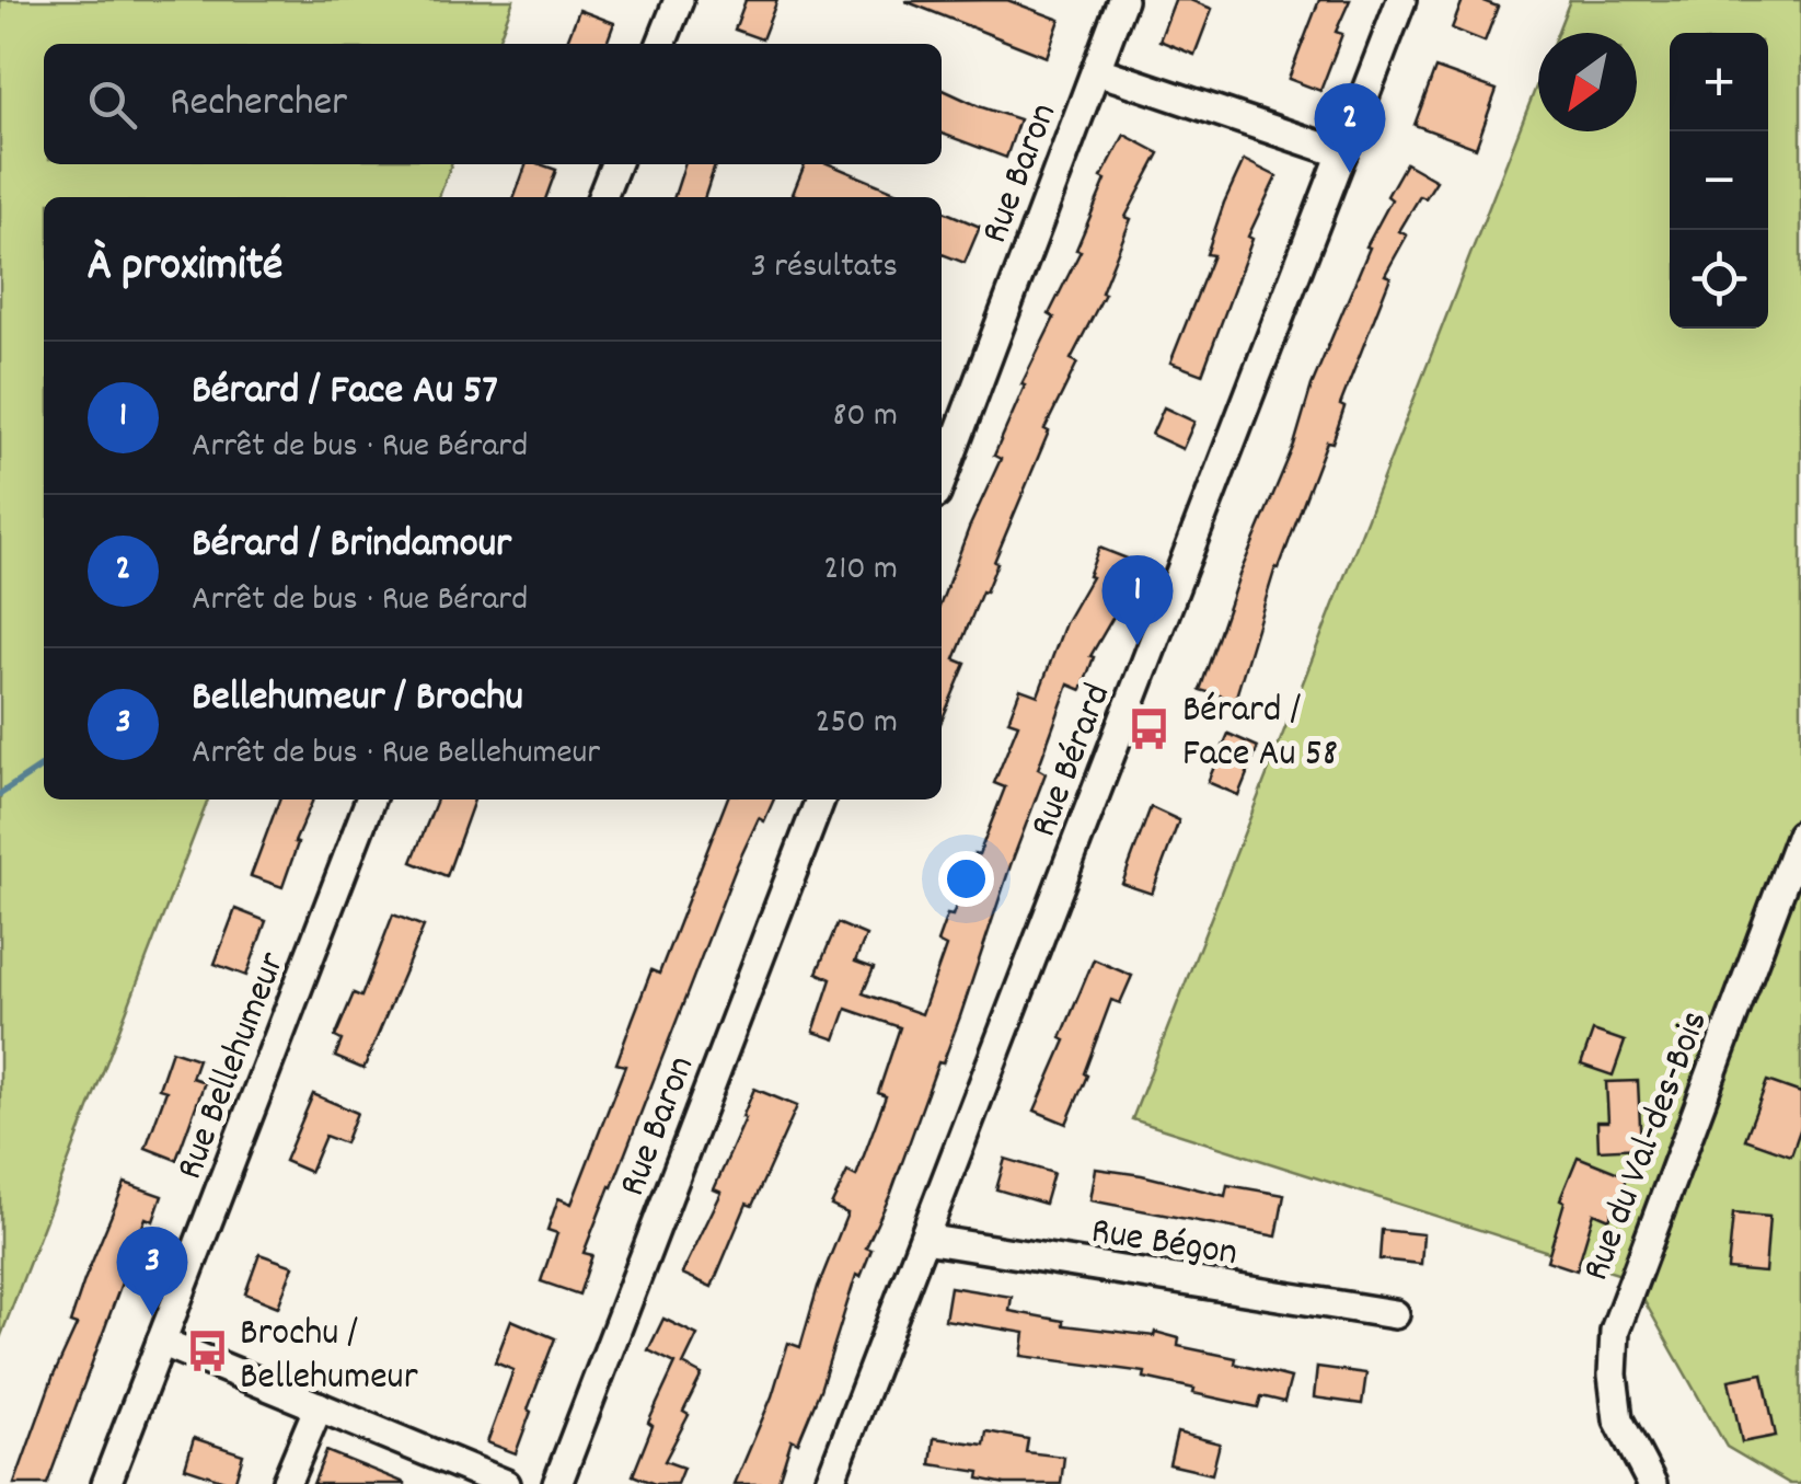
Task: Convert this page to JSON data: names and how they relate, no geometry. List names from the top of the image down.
{
  "streets": {
    "street": [
      "Rue Baron",
      "Rue Bérard",
      "Rue Bellehumeur",
      "Rue du Val-des-Bois",
      "Rue Bégon"
    ]
  },
  "crossings": [
    ["Rue Bérard", "Rue Bégon"]
  ],
  "places": {
    "bus stop": ["Bérard / Face Au 58", "Brochu / Bellehumeur"]
  },
  "north": "bottom left",
  "page": {
    "map_buttons": ["+", "−"],
    "search": "Rechercher",
    "pins": ["2", "1", "3"],
    "heading": ["À proximité", "3 résultats"],
    "list": [
      {
        "mark": "1",
        "name": "Bérard / Face Au 57",
        "note": "Arrêt de bus · Rue Bérard",
        "value": "80 m"
      },
      {
        "mark": "2",
        "name": "Bérard / Brindamour",
        "note": "Arrêt de bus · Rue Bérard",
        "value": "210 m"
      },
      {
        "mark": "3",
        "name": "Bellehumeur / Brochu",
        "note": "Arrêt de bus · Rue Bellehumeur",
        "value": "250 m"
      }
    ]
  }
}
